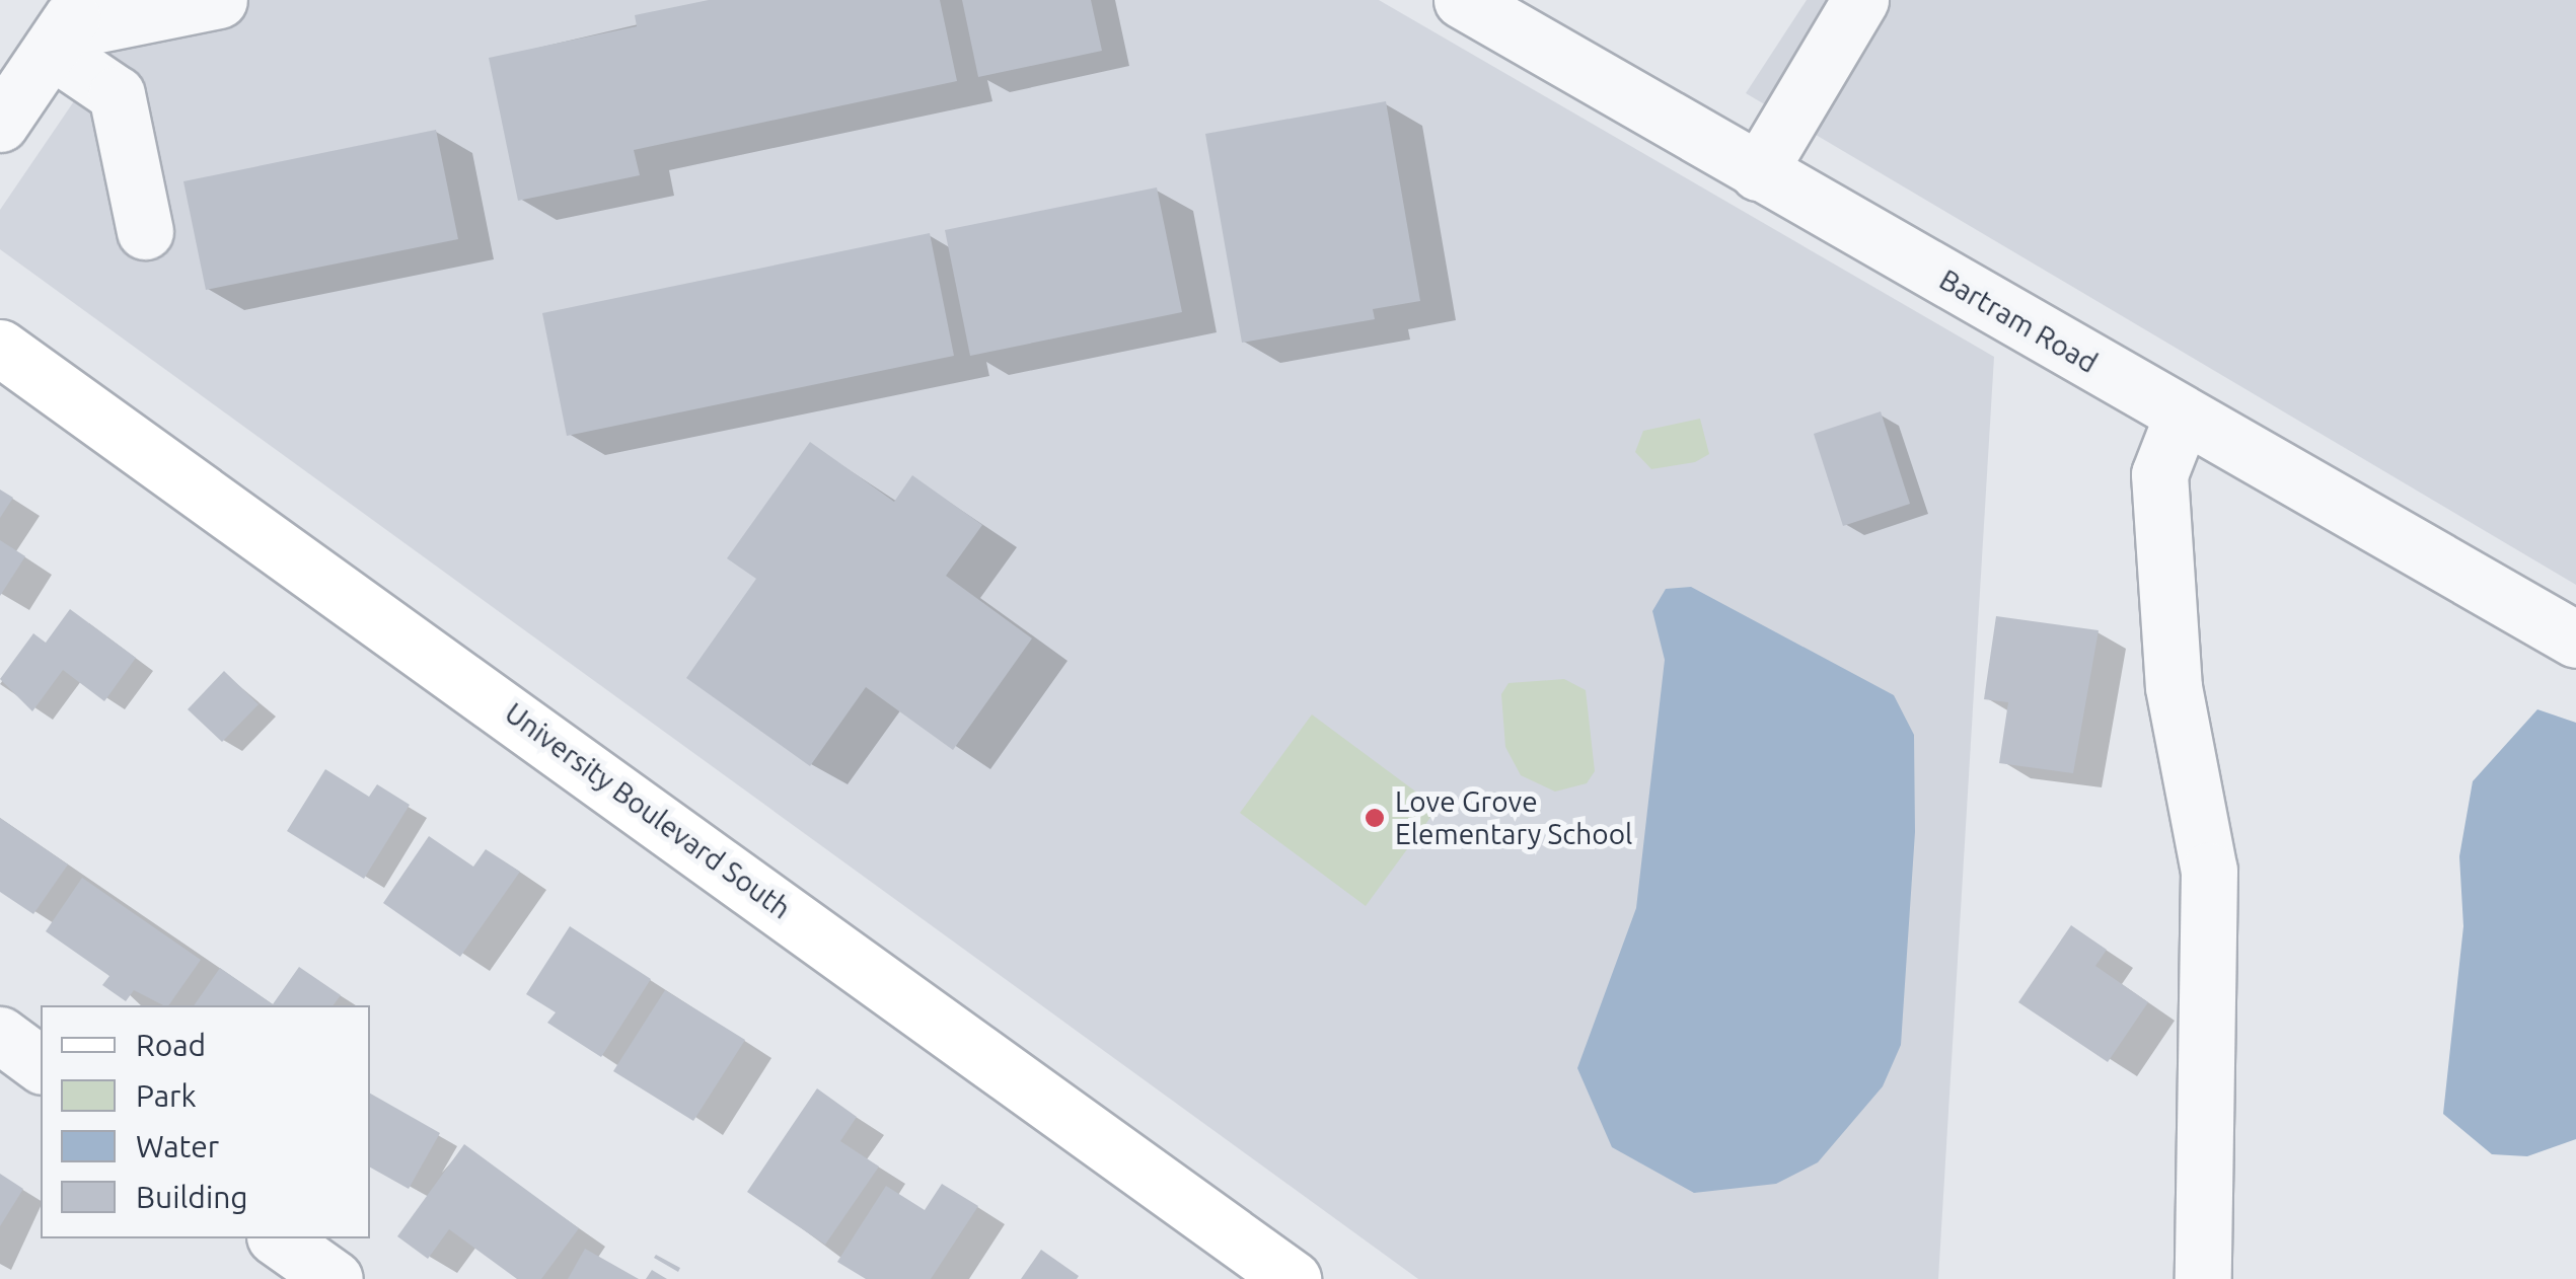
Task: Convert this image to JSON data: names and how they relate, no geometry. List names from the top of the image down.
{
  "streets": {
    "main road": ["University Boulevard South"],
    "street": ["Bartram Road"]
  },
  "places": ["Love Grove Elementary School"],
  "legend": [
    "Road",
    "Park",
    "Water",
    "Building"
  ]
}
